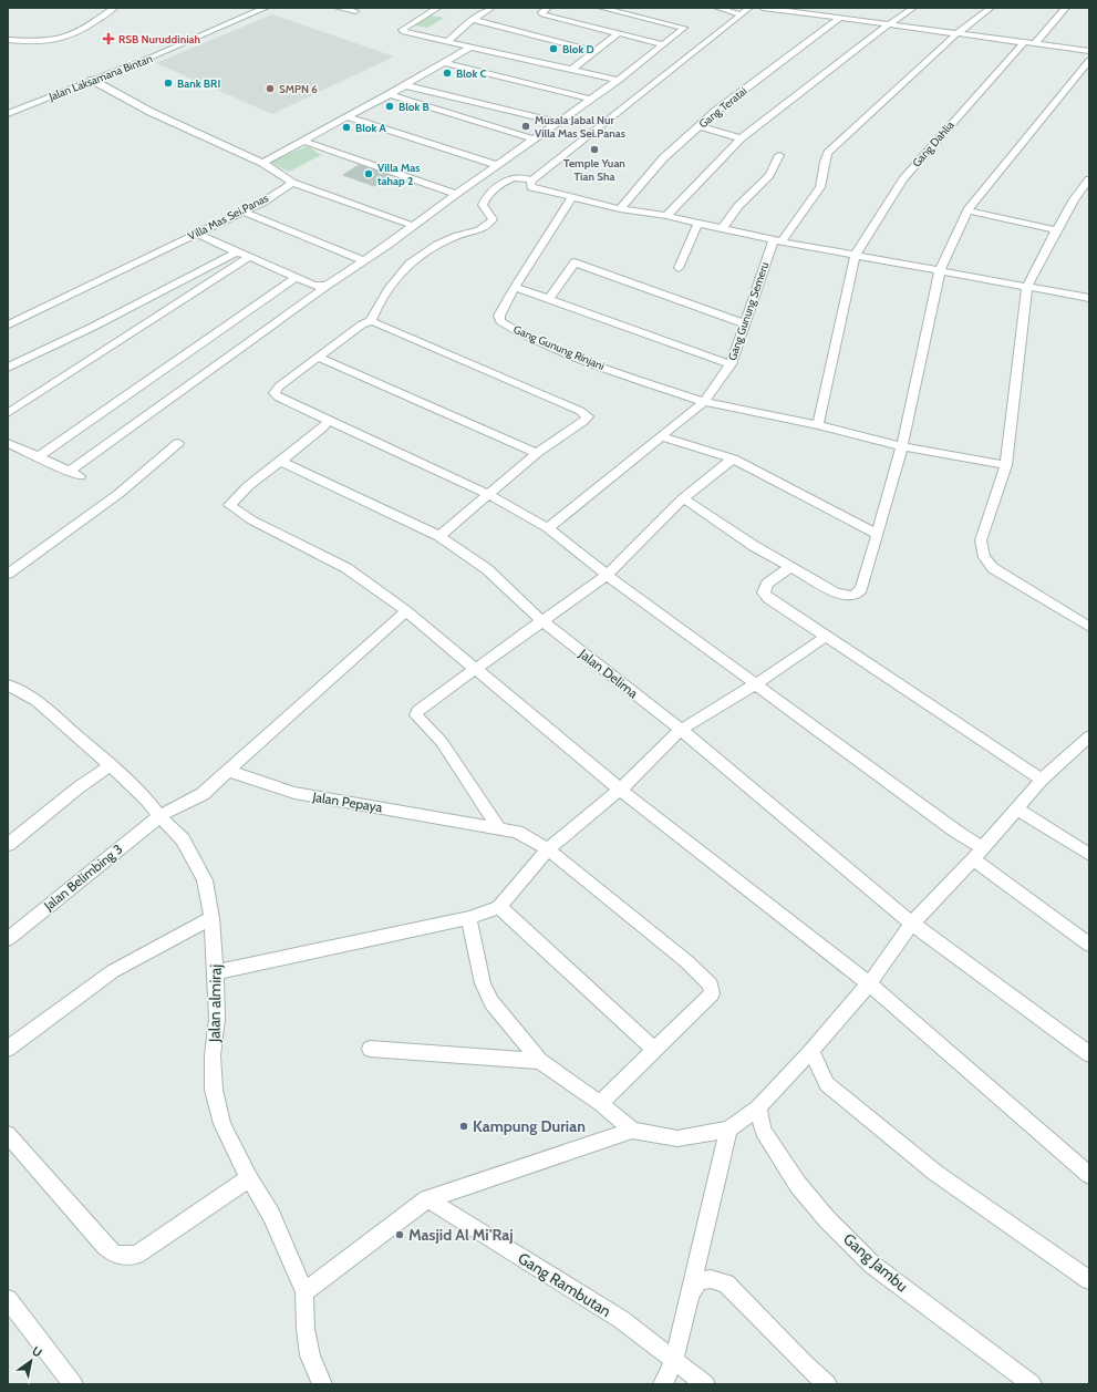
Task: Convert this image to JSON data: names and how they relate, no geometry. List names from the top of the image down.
{
  "streets": {
    "street": [
      "Jalan Laksamana Bintan",
      "Gang Teratai",
      "Gang Dahlia",
      "Villa Mas Sei.Panas",
      "Gang Gunung Semeru",
      "Gang Gunung Rinjani",
      "Jalan Delima",
      "Jalan Pepaya",
      "Jalan Belimbing 3",
      "Jalan almiraj",
      "Gang Jambu",
      "Gang Rambutan"
    ]
  },
  "crossings": [
    ["Gang Gunung Semeru", "Gang Gunung Rinjani"],
    ["Jalan Belimbing 3", "Jalan almiraj"]
  ],
  "places": {
    "health": ["RSB Nuruddiniah"],
    "other": [
      "Blok D",
      "Blok C",
      "Bank BRI",
      "SMPN 6",
      "Blok B",
      "Musala Jabal Nur Villa Mas Sei.Panas",
      "Blok A",
      "Temple Yuan Tian Sha",
      "Villa Mas tahap 2",
      "Kampung Durian",
      "Masjid Al Mi'Raj"
    ]
  },
  "north": "top right"
}
